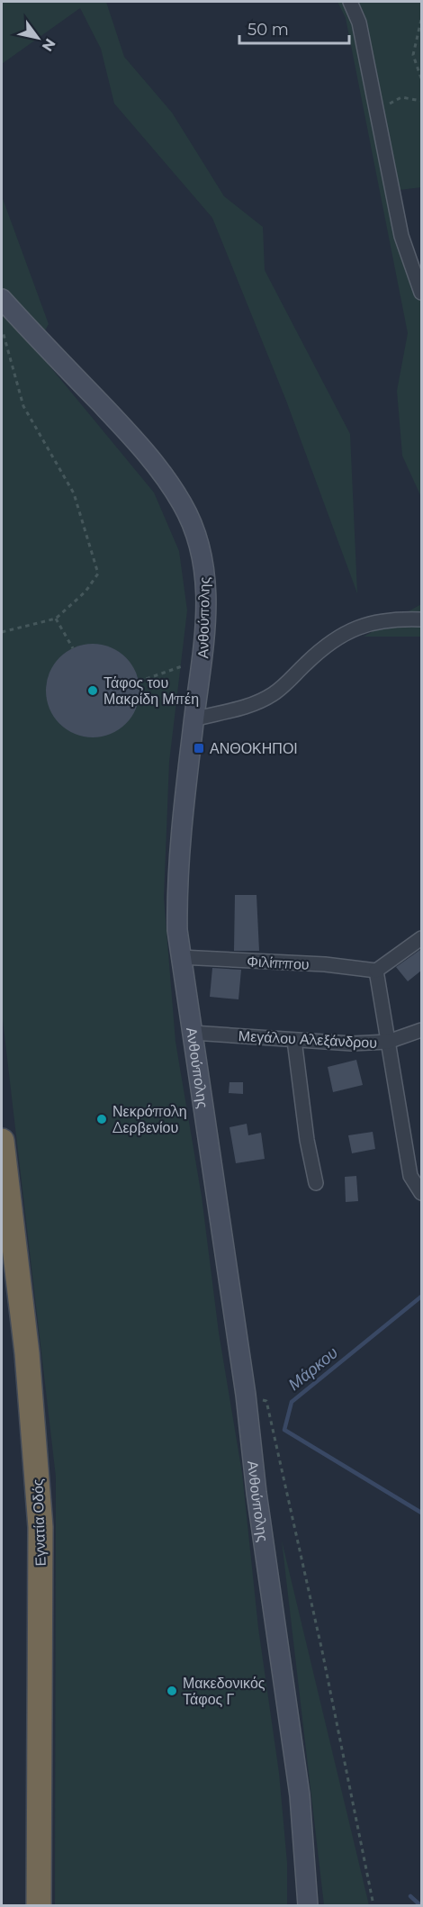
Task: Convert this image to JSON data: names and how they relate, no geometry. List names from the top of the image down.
{
  "streets": {
    "highway": ["Εγνατία Οδός"],
    "street": ["Ανθούπολης", "Φιλίππου", "Μεγάλου Αλεξάνδρου"]
  },
  "crossings": [
    ["Ανθούπολης", "Φιλίππου"],
    ["Ανθούπολης", "Μεγάλου Αλεξάνδρου"]
  ],
  "water": ["Μάρκου"],
  "places": {
    "other": ["Τάφος του Μακρίδη Μπέη", "Νεκρόπολη Δερβενίου", "Μακεδονικός Τάφος Γ"],
    "transit": ["ΑΝΘΟΚΗΠΟΙ"]
  },
  "scale_bar": "50 m",
  "north": "bottom right"
}
